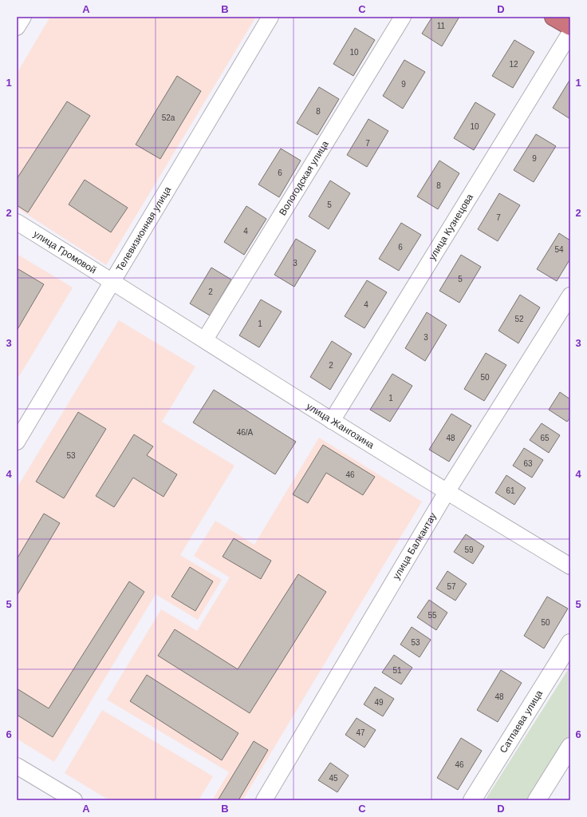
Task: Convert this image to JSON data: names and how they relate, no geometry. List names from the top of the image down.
{
  "streets": {
    "main road": ["Сатпаева улица"],
    "street": [
      "Вологодская улица",
      "улица Кузнецова",
      "Телевизионная улица",
      "улица Громовой",
      "улица Жангозина",
      "улица Балкантау"
    ]
  },
  "crossings": [
    ["Вологодская улица", "улица Жангозина"],
    ["улица Кузнецова", "улица Жангозина"],
    ["Телевизионная улица", "улица Громовой"],
    ["Телевизионная улица", "улица Жангозина"],
    ["улица Громовой", "улица Жангозина"],
    ["улица Жангозина", "улица Балкантау"]
  ],
  "house_numbers": [
    "11",
    "10",
    "12",
    "9",
    "8",
    "52а",
    "10",
    "7",
    "9",
    "6",
    "8",
    "5",
    "7",
    "4",
    "6",
    "54",
    "3",
    "5",
    "2",
    "4",
    "52",
    "1",
    "3",
    "2",
    "50",
    "1",
    "46/А",
    "48",
    "65",
    "53",
    "63",
    "46",
    "61",
    "59",
    "57",
    "55",
    "50",
    "53",
    "51",
    "48",
    "49",
    "47",
    "46",
    "45"
  ],
  "grid": {
    "columns": [
      "A",
      "B",
      "C",
      "D"
    ],
    "rows": [
      "1",
      "2",
      "3",
      "4",
      "5",
      "6"
    ]
  }
}
